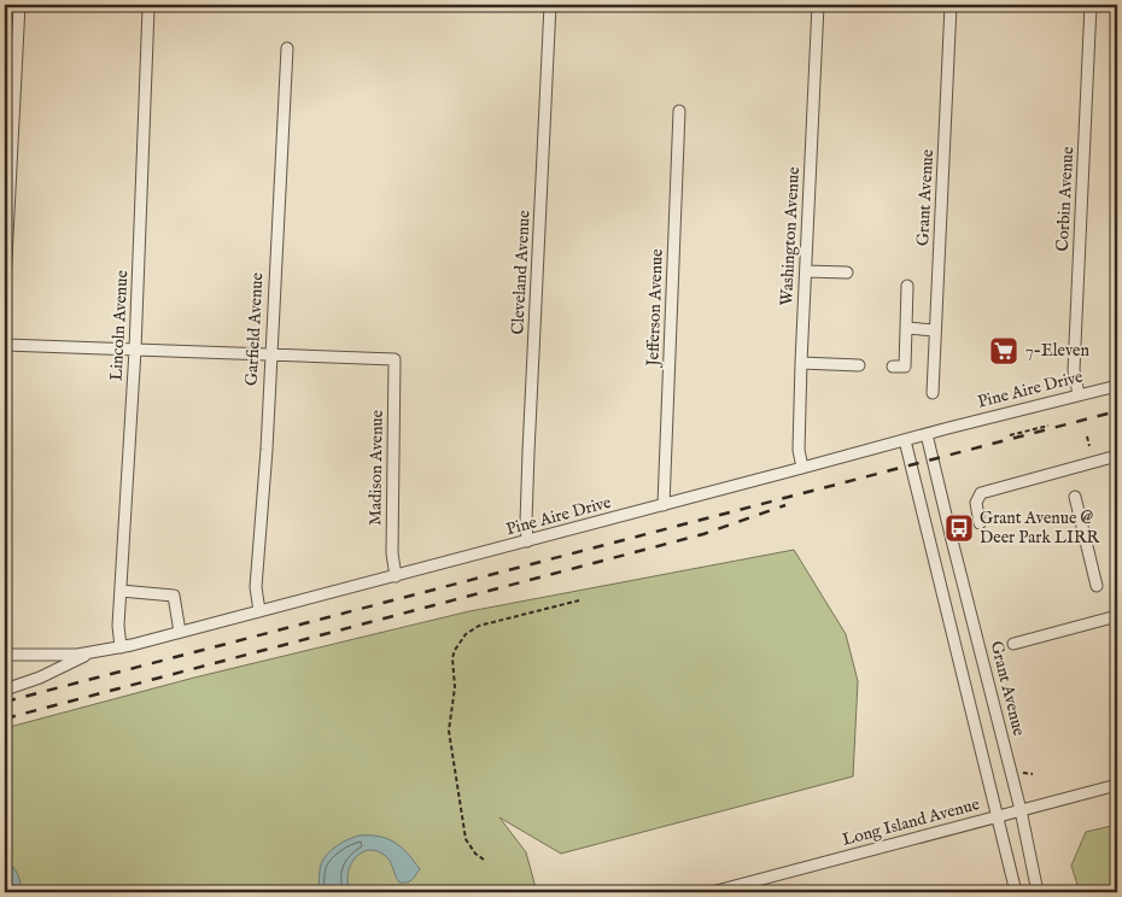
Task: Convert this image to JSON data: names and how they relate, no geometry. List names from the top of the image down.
{
  "streets": {
    "street": [
      "Grant Avenue",
      "Corbin Avenue",
      "Washington Avenue",
      "Cleveland Avenue",
      "Jefferson Avenue",
      "Lincoln Avenue",
      "Garfield Avenue",
      "Pine Aire Drive",
      "Madison Avenue",
      "Long Island Avenue"
    ]
  },
  "crossings": [
    ["Grant Avenue", "Pine Aire Drive"],
    ["Grant Avenue", "Long Island Avenue"],
    ["Corbin Avenue", "Pine Aire Drive"],
    ["Washington Avenue", "Pine Aire Drive"],
    ["Cleveland Avenue", "Pine Aire Drive"],
    ["Jefferson Avenue", "Pine Aire Drive"],
    ["Lincoln Avenue", "Pine Aire Drive"],
    ["Garfield Avenue", "Pine Aire Drive"],
    ["Garfield Avenue", "Madison Avenue"],
    ["Pine Aire Drive", "Madison Avenue"]
  ],
  "places": {
    "supermarket": ["7-Eleven"],
    "bus stop": ["Grant Avenue @ Deer Park LIRR"]
  }
}
